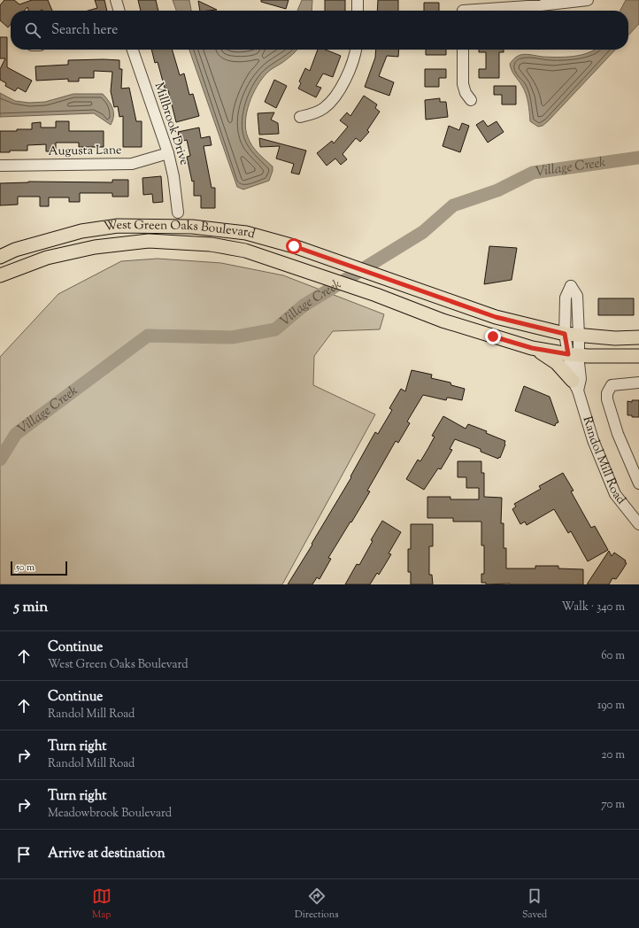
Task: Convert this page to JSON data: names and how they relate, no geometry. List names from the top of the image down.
{
  "streets": {
    "main road": ["West Green Oaks Boulevard"],
    "street": ["Millbrook Drive", "Augusta Lane", "Randol Mill Road"]
  },
  "crossings": [
    ["Millbrook Drive", "Augusta Lane"],
    ["West Green Oaks Boulevard", "Randol Mill Road"]
  ],
  "water": ["Village Creek"],
  "scale_bar": "50 m",
  "page": {
    "search": "Search here",
    "scale": "50 m",
    "heading": ["5 min", "Walk · 340 m"],
    "list": [
      ["Continue", "West Green Oaks Boulevard", "60 m"],
      ["Continue", "Randol Mill Road", "190 m"],
      ["Turn right", "Randol Mill Road", "20 m"],
      ["Turn right", "Meadowbrook Boulevard", "70 m"],
      "Arrive at destination"
    ],
    "nav": ["Map", "Directions", "Saved"]
  }
}
